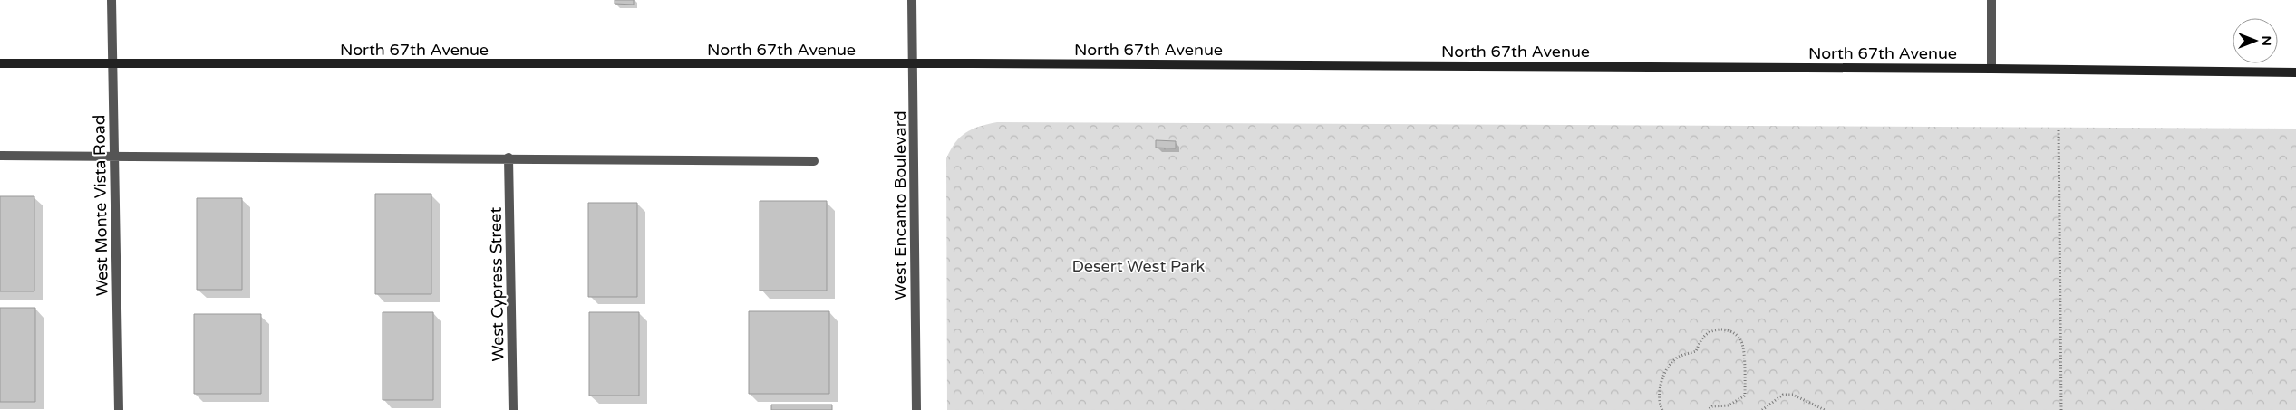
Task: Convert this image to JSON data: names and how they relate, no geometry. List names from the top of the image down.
{
  "streets": {
    "main road": ["North 67th Avenue"],
    "street": ["West Monte Vista Road", "West Encanto Boulevard", "West Cypress Street"]
  },
  "crossings": [
    ["North 67th Avenue", "West Monte Vista Road"],
    ["North 67th Avenue", "West Encanto Boulevard"]
  ],
  "parks": ["Desert West Park"],
  "north": "right"
}
